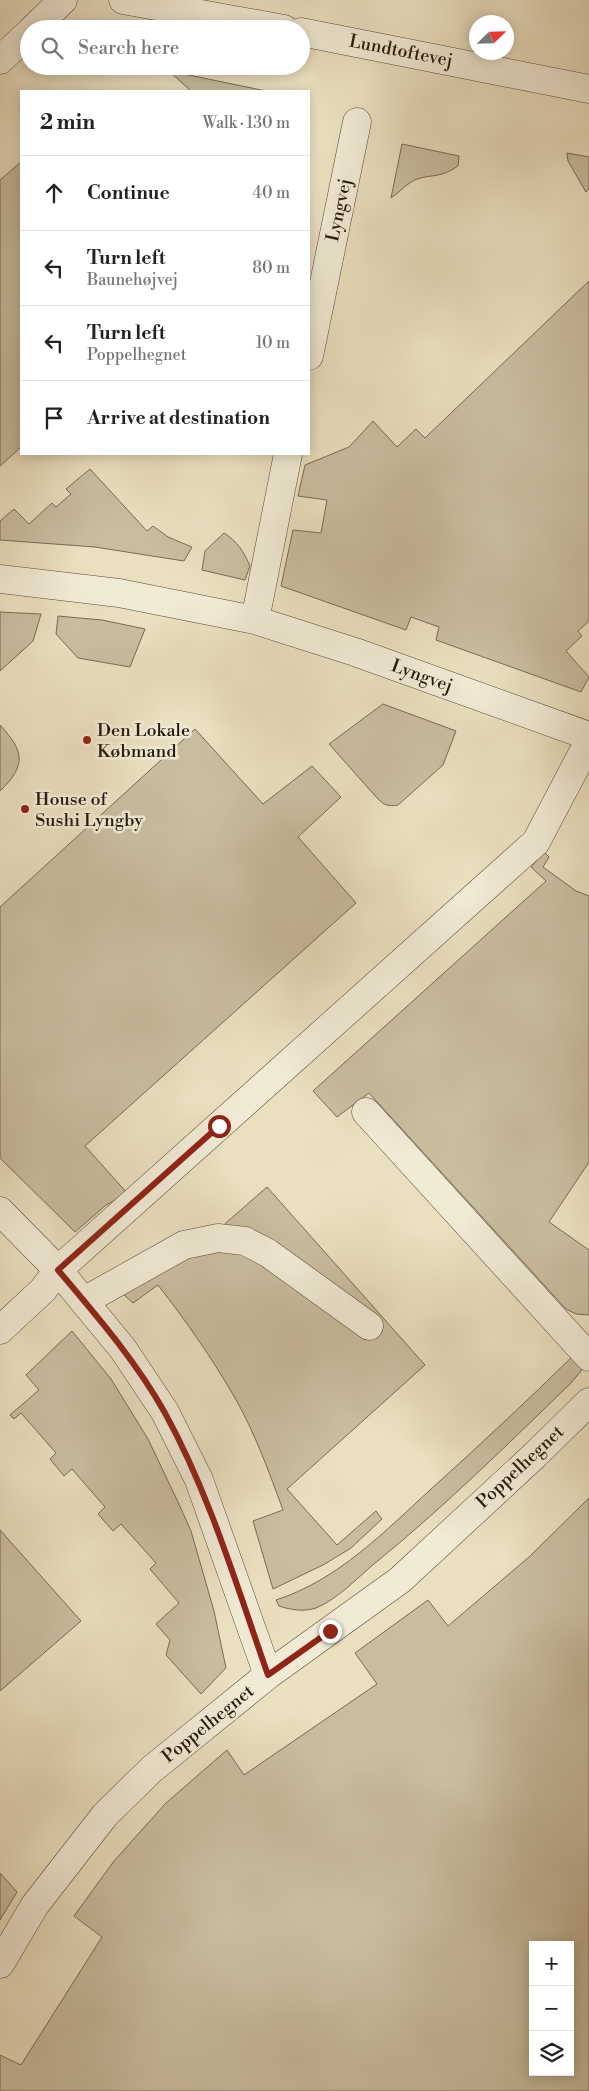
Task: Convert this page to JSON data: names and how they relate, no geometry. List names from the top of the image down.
{
  "streets": {
    "street": ["Lundtoftevej", "Lyngvej", "Poppelhegnet"]
  },
  "places": ["Den Lokale Købmand", "House of Sushi Lyngby"],
  "north": "top right",
  "page": {
    "search": "Search here",
    "heading": ["2 min", "Walk · 130 m"],
    "list": [
      ["Continue", "40 m"],
      ["Turn left", "Baunehøjvej", "80 m"],
      ["Turn left", "Poppelhegnet", "10 m"],
      "Arrive at destination"
    ],
    "map_buttons": ["+", "−"]
  }
}
